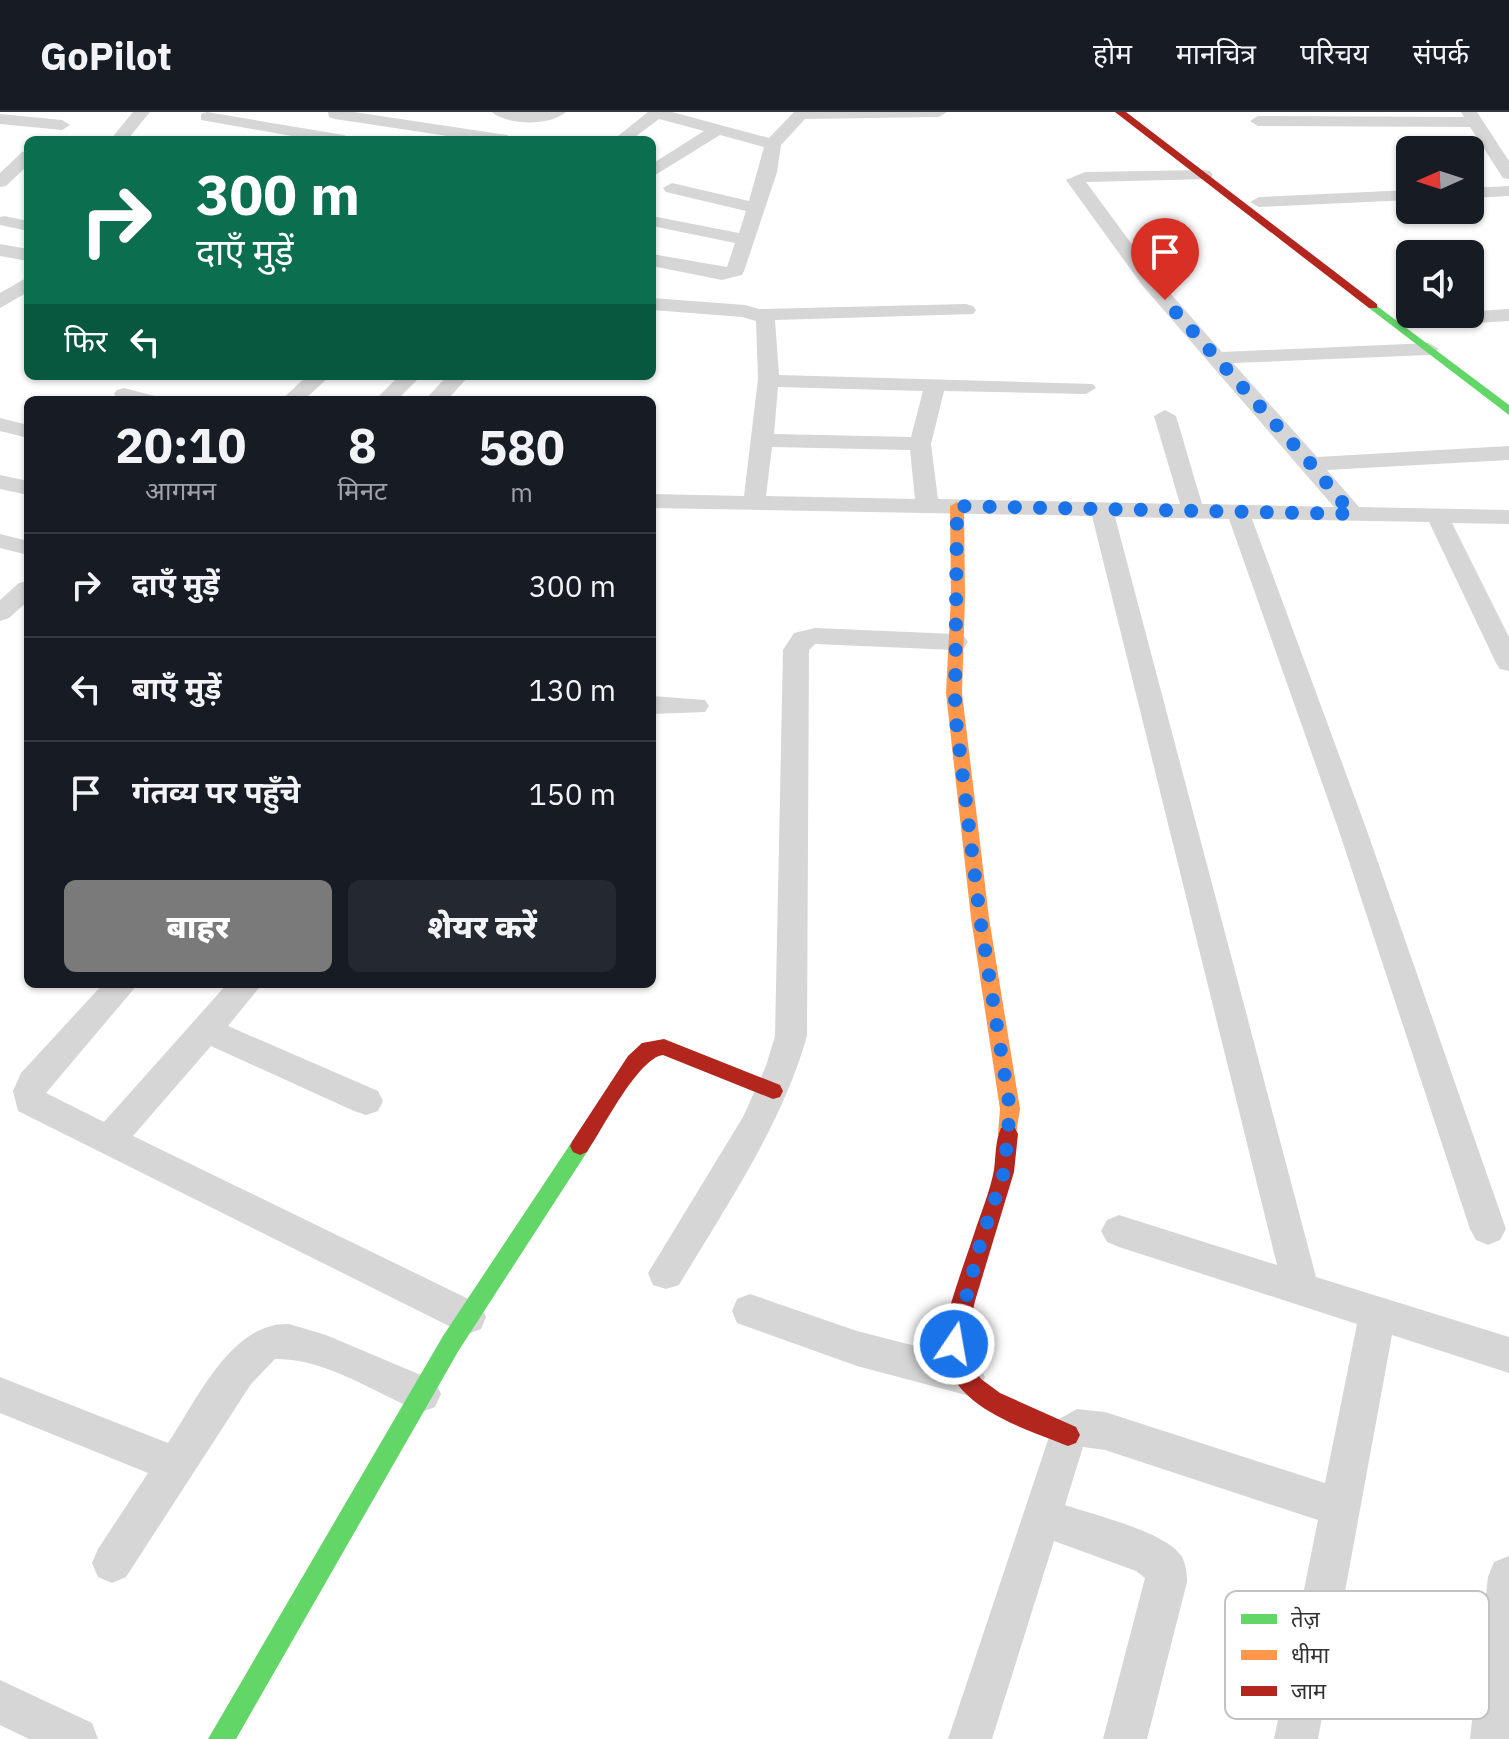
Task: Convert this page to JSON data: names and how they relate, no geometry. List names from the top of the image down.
{
  "legend": ["तेज़", "धीमा", "जाम"],
  "north": "left",
  "page": {
    "header": "GoPilot",
    "nav": [
      "होम",
      "मानचित्र",
      "परिचय",
      "संपर्क"
    ],
    "turn": ["300 m", "दाएँ मुड़ें"],
    "then": "फिर",
    "eta": [
      "20:10",
      "आगमन",
      "8",
      "मिनट",
      "580",
      "m"
    ],
    "list": [
      {
        "name": "दाएँ मुड़ें",
        "value": "300 m"
      },
      {
        "name": "बाएँ मुड़ें",
        "value": "130 m"
      },
      {
        "name": "गंतव्य पर पहुँचे",
        "value": "150 m"
      }
    ],
    "buttons": ["बाहर", "शेयर करें"]
  }
}
